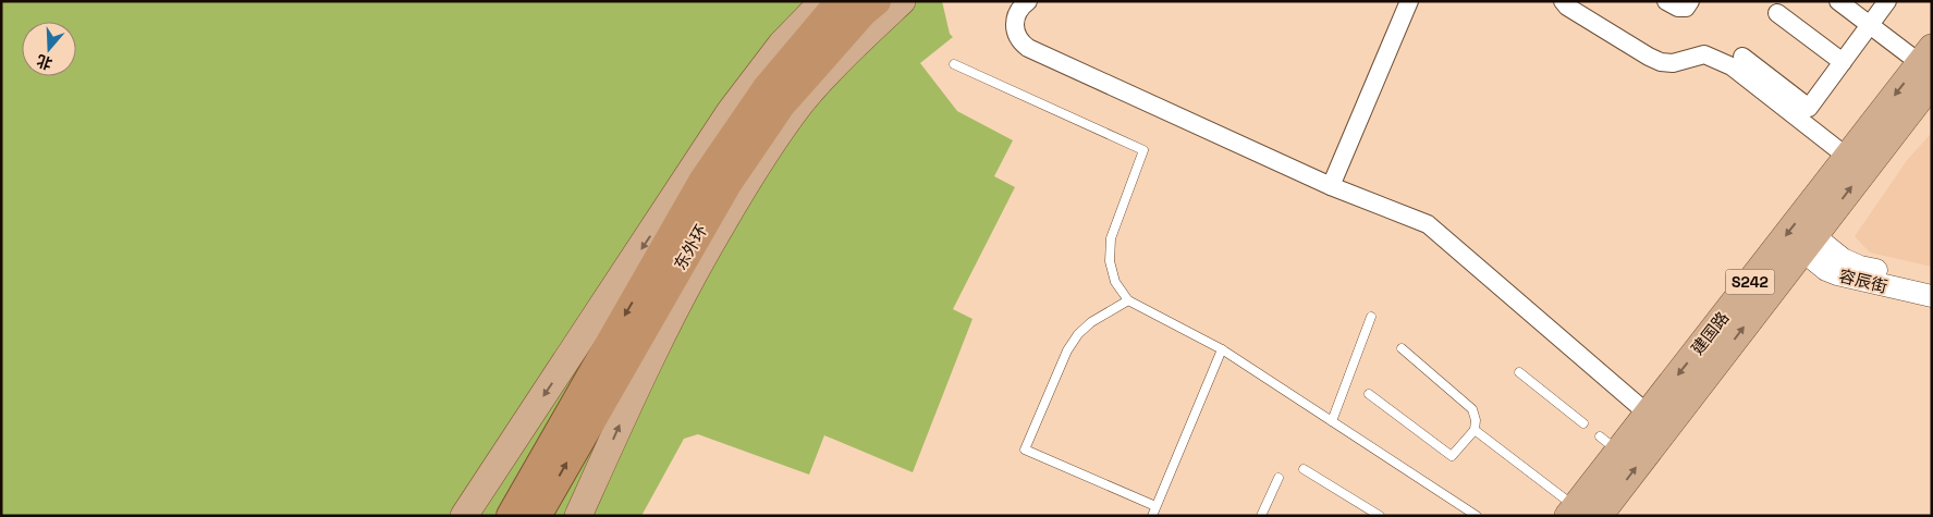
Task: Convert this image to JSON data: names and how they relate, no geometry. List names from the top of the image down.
{
  "streets": {
    "highway": ["东外环"],
    "main road": ["S242", "建国路"],
    "street": ["容辰街"]
  },
  "crossings": [
    ["容辰街", "建国路"]
  ],
  "north": "bottom"
}
